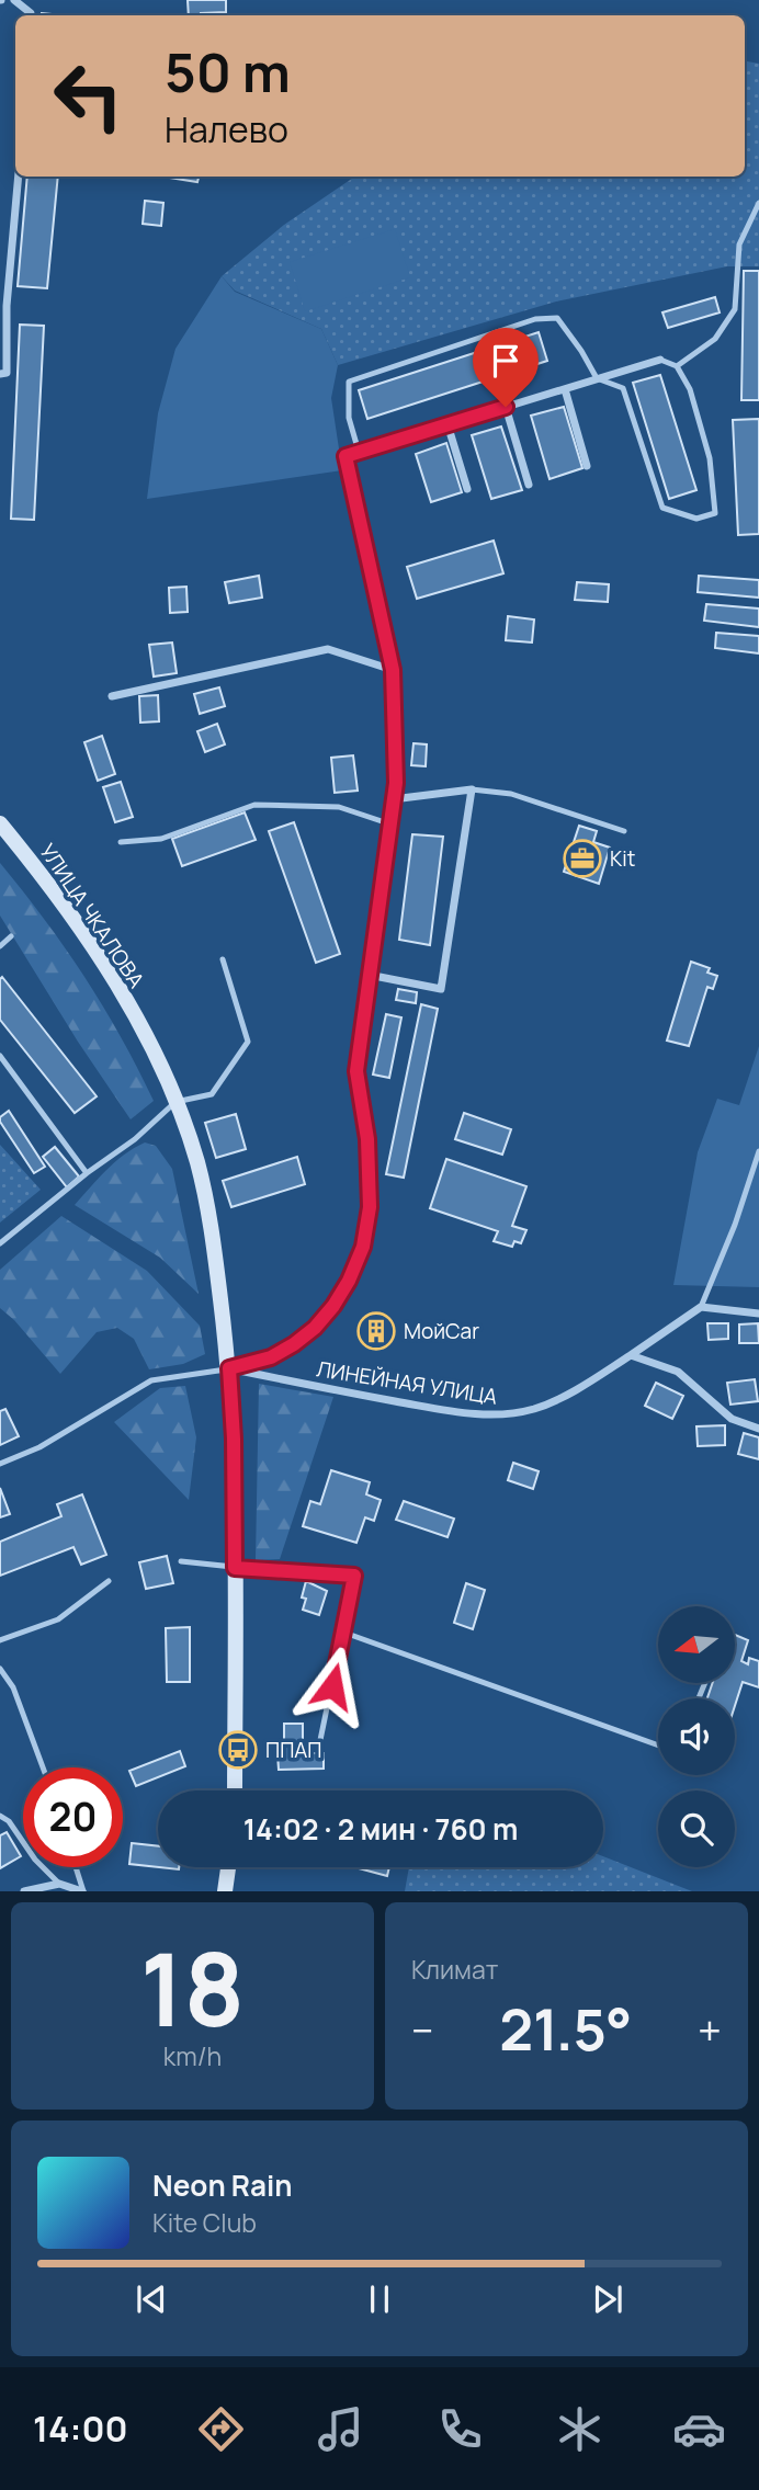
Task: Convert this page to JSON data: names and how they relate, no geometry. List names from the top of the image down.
{
  "streets": {
    "main road": ["УЛИЦА ЧКАЛОВА"],
    "street": ["ЛИНЕЙНАЯ УЛИЦА"]
  },
  "crossings": [
    ["УЛИЦА ЧКАЛОВА", "ЛИНЕЙНАЯ УЛИЦА"]
  ],
  "places": {
    "office": ["Kit"],
    "building": ["МойCar"],
    "bus stop": ["ППАП"]
  },
  "north": "left",
  "page": {
    "turn": ["50 m", "Налево"],
    "limit": "20",
    "trip": "14:02 · 2 мин · 760 m",
    "tile": [
      ["18", "km/h"],
      "Климат"
    ],
    "heat": ["−", "21.5°", "+"],
    "song": ["Neon Rain", "Kite Club"],
    "tabs": "14:00"
  }
}
